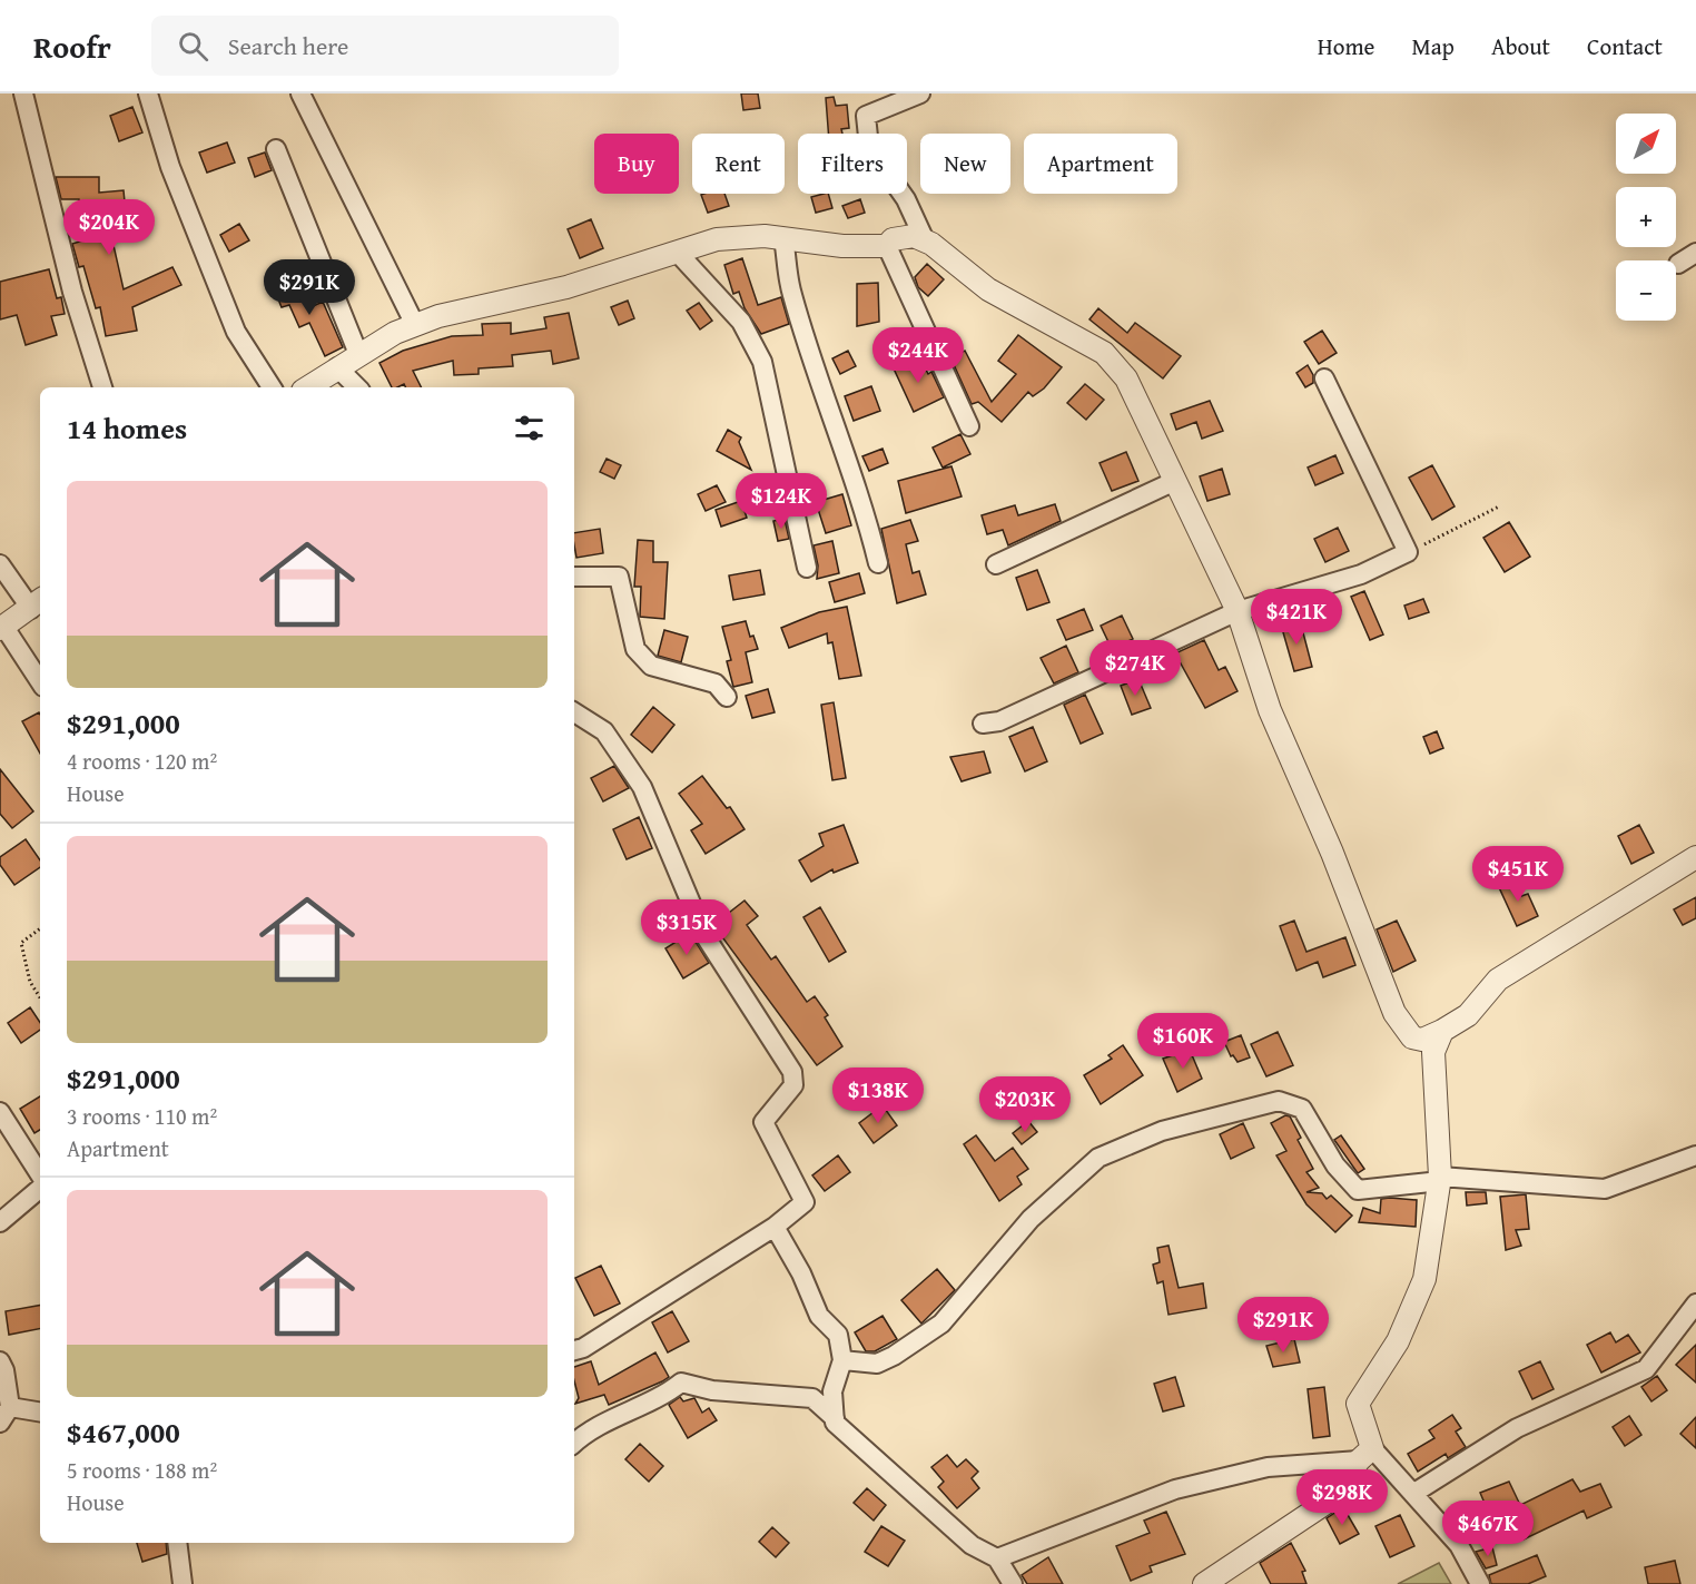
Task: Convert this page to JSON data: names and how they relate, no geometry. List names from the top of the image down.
{
  "north": "top right",
  "page": {
    "header": "Roofr",
    "search": "Search here",
    "nav": [
      "Home",
      "Map",
      "About",
      "Contact"
    ],
    "map_buttons": ["+", "−"],
    "chip": [
      "Buy",
      "Rent",
      "Filters",
      "New",
      "Apartment"
    ],
    "price": [
      "$204K",
      "$291K",
      "$244K",
      "$124K",
      "$421K",
      "$274K",
      "$451K",
      "$315K",
      "$160K",
      "$138K",
      "$203K",
      "$291K",
      "$298K",
      "$467K"
    ],
    "heading": "14 homes",
    "list": [
      {
        "name": "$291,000",
        "note": "4 rooms · 120 m² · House"
      },
      {
        "name": "$291,000",
        "note": "3 rooms · 110 m² · Apartment"
      },
      {
        "name": "$467,000",
        "note": "5 rooms · 188 m² · House"
      }
    ]
  }
}
